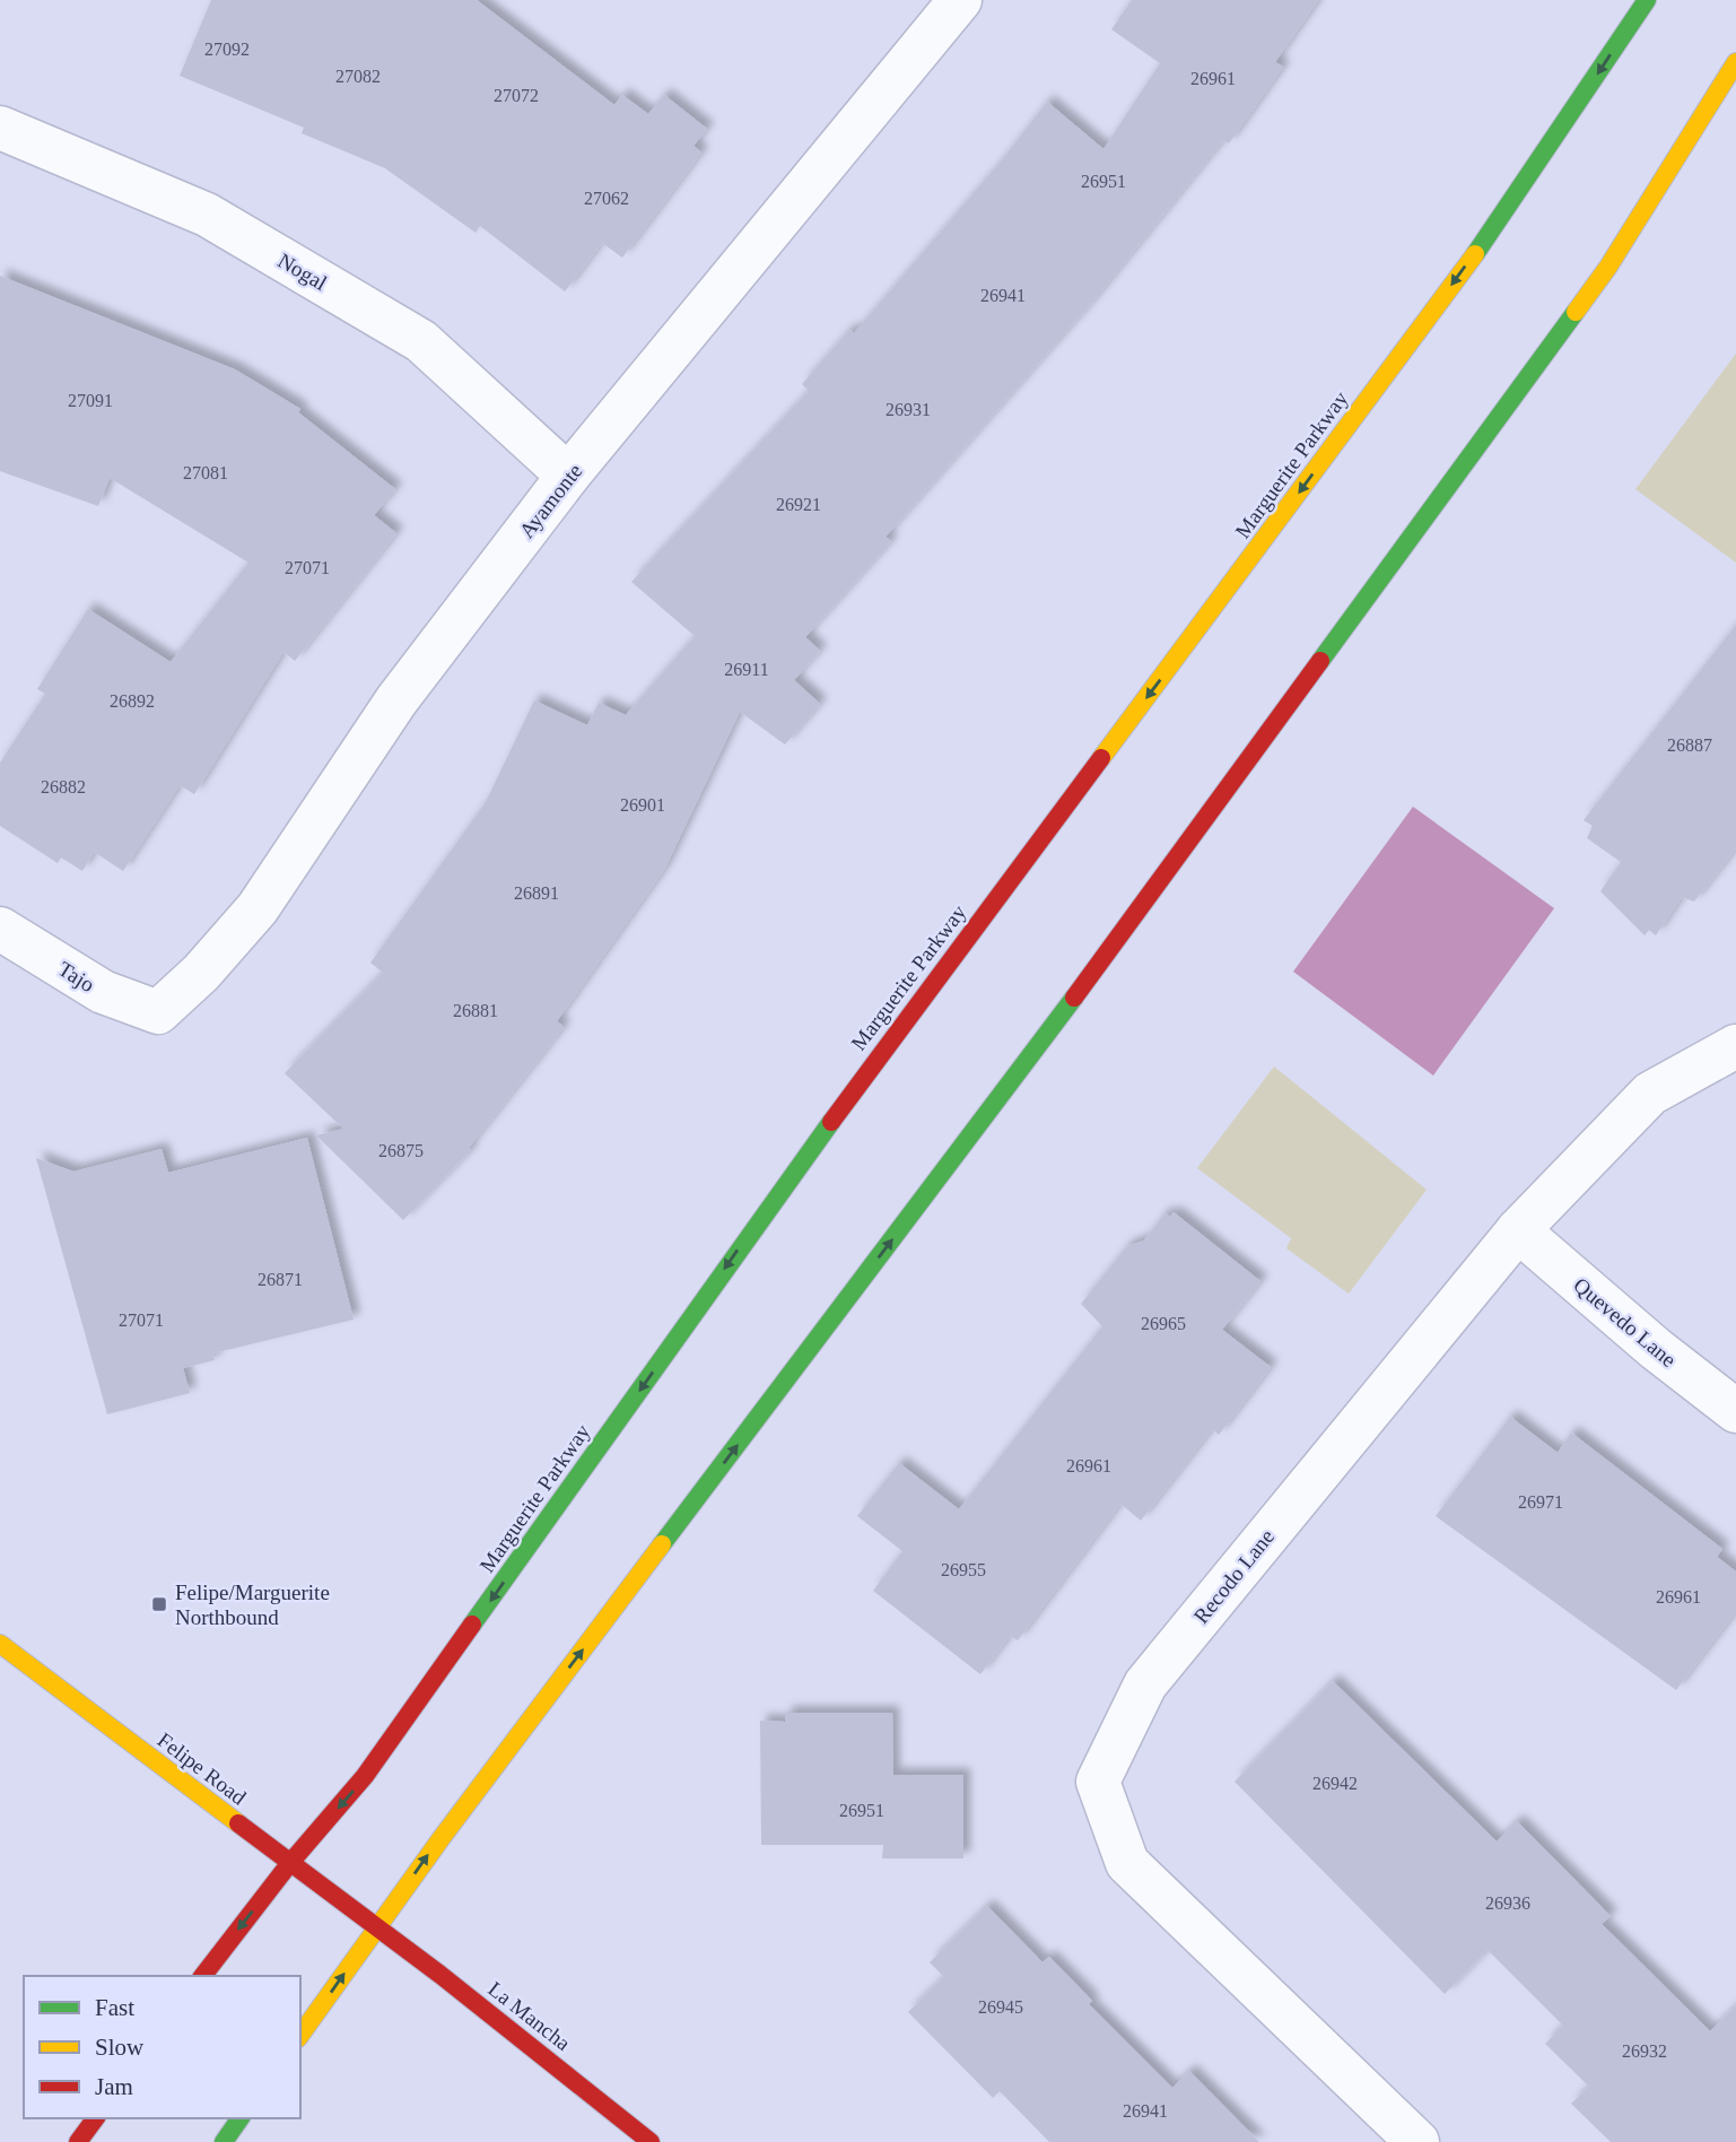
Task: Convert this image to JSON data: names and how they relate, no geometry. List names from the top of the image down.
{
  "streets": {
    "main road": ["Marguerite Parkway", "Felipe Road", "La Mancha"],
    "street": [
      "Nogal",
      "Ayamonte",
      "Tajo",
      "Quevedo Lane",
      "Recodo Lane"
    ]
  },
  "crossings": [
    ["Nogal", "Ayamonte"],
    ["Marguerite Parkway", "Felipe Road"],
    ["Ayamonte", "Tajo"],
    ["Quevedo Lane", "Recodo Lane"],
    ["Felipe Road", "La Mancha"]
  ],
  "places": {
    "transit": ["Felipe/Marguerite Northbound"]
  },
  "house_numbers": [
    "27092",
    "27082",
    "26961",
    "27072",
    "26951",
    "27062",
    "26941",
    "27091",
    "26931",
    "27081",
    "26921",
    "27071",
    "26911",
    "26892",
    "26887",
    "26882",
    "26901",
    "26891",
    "26881",
    "26875",
    "26871",
    "27071",
    "26965",
    "26961",
    "26971",
    "26955",
    "26961",
    "26942",
    "26951",
    "26936",
    "26945",
    "26932",
    "26941"
  ],
  "legend": ["Fast", "Slow", "Jam"]
}
